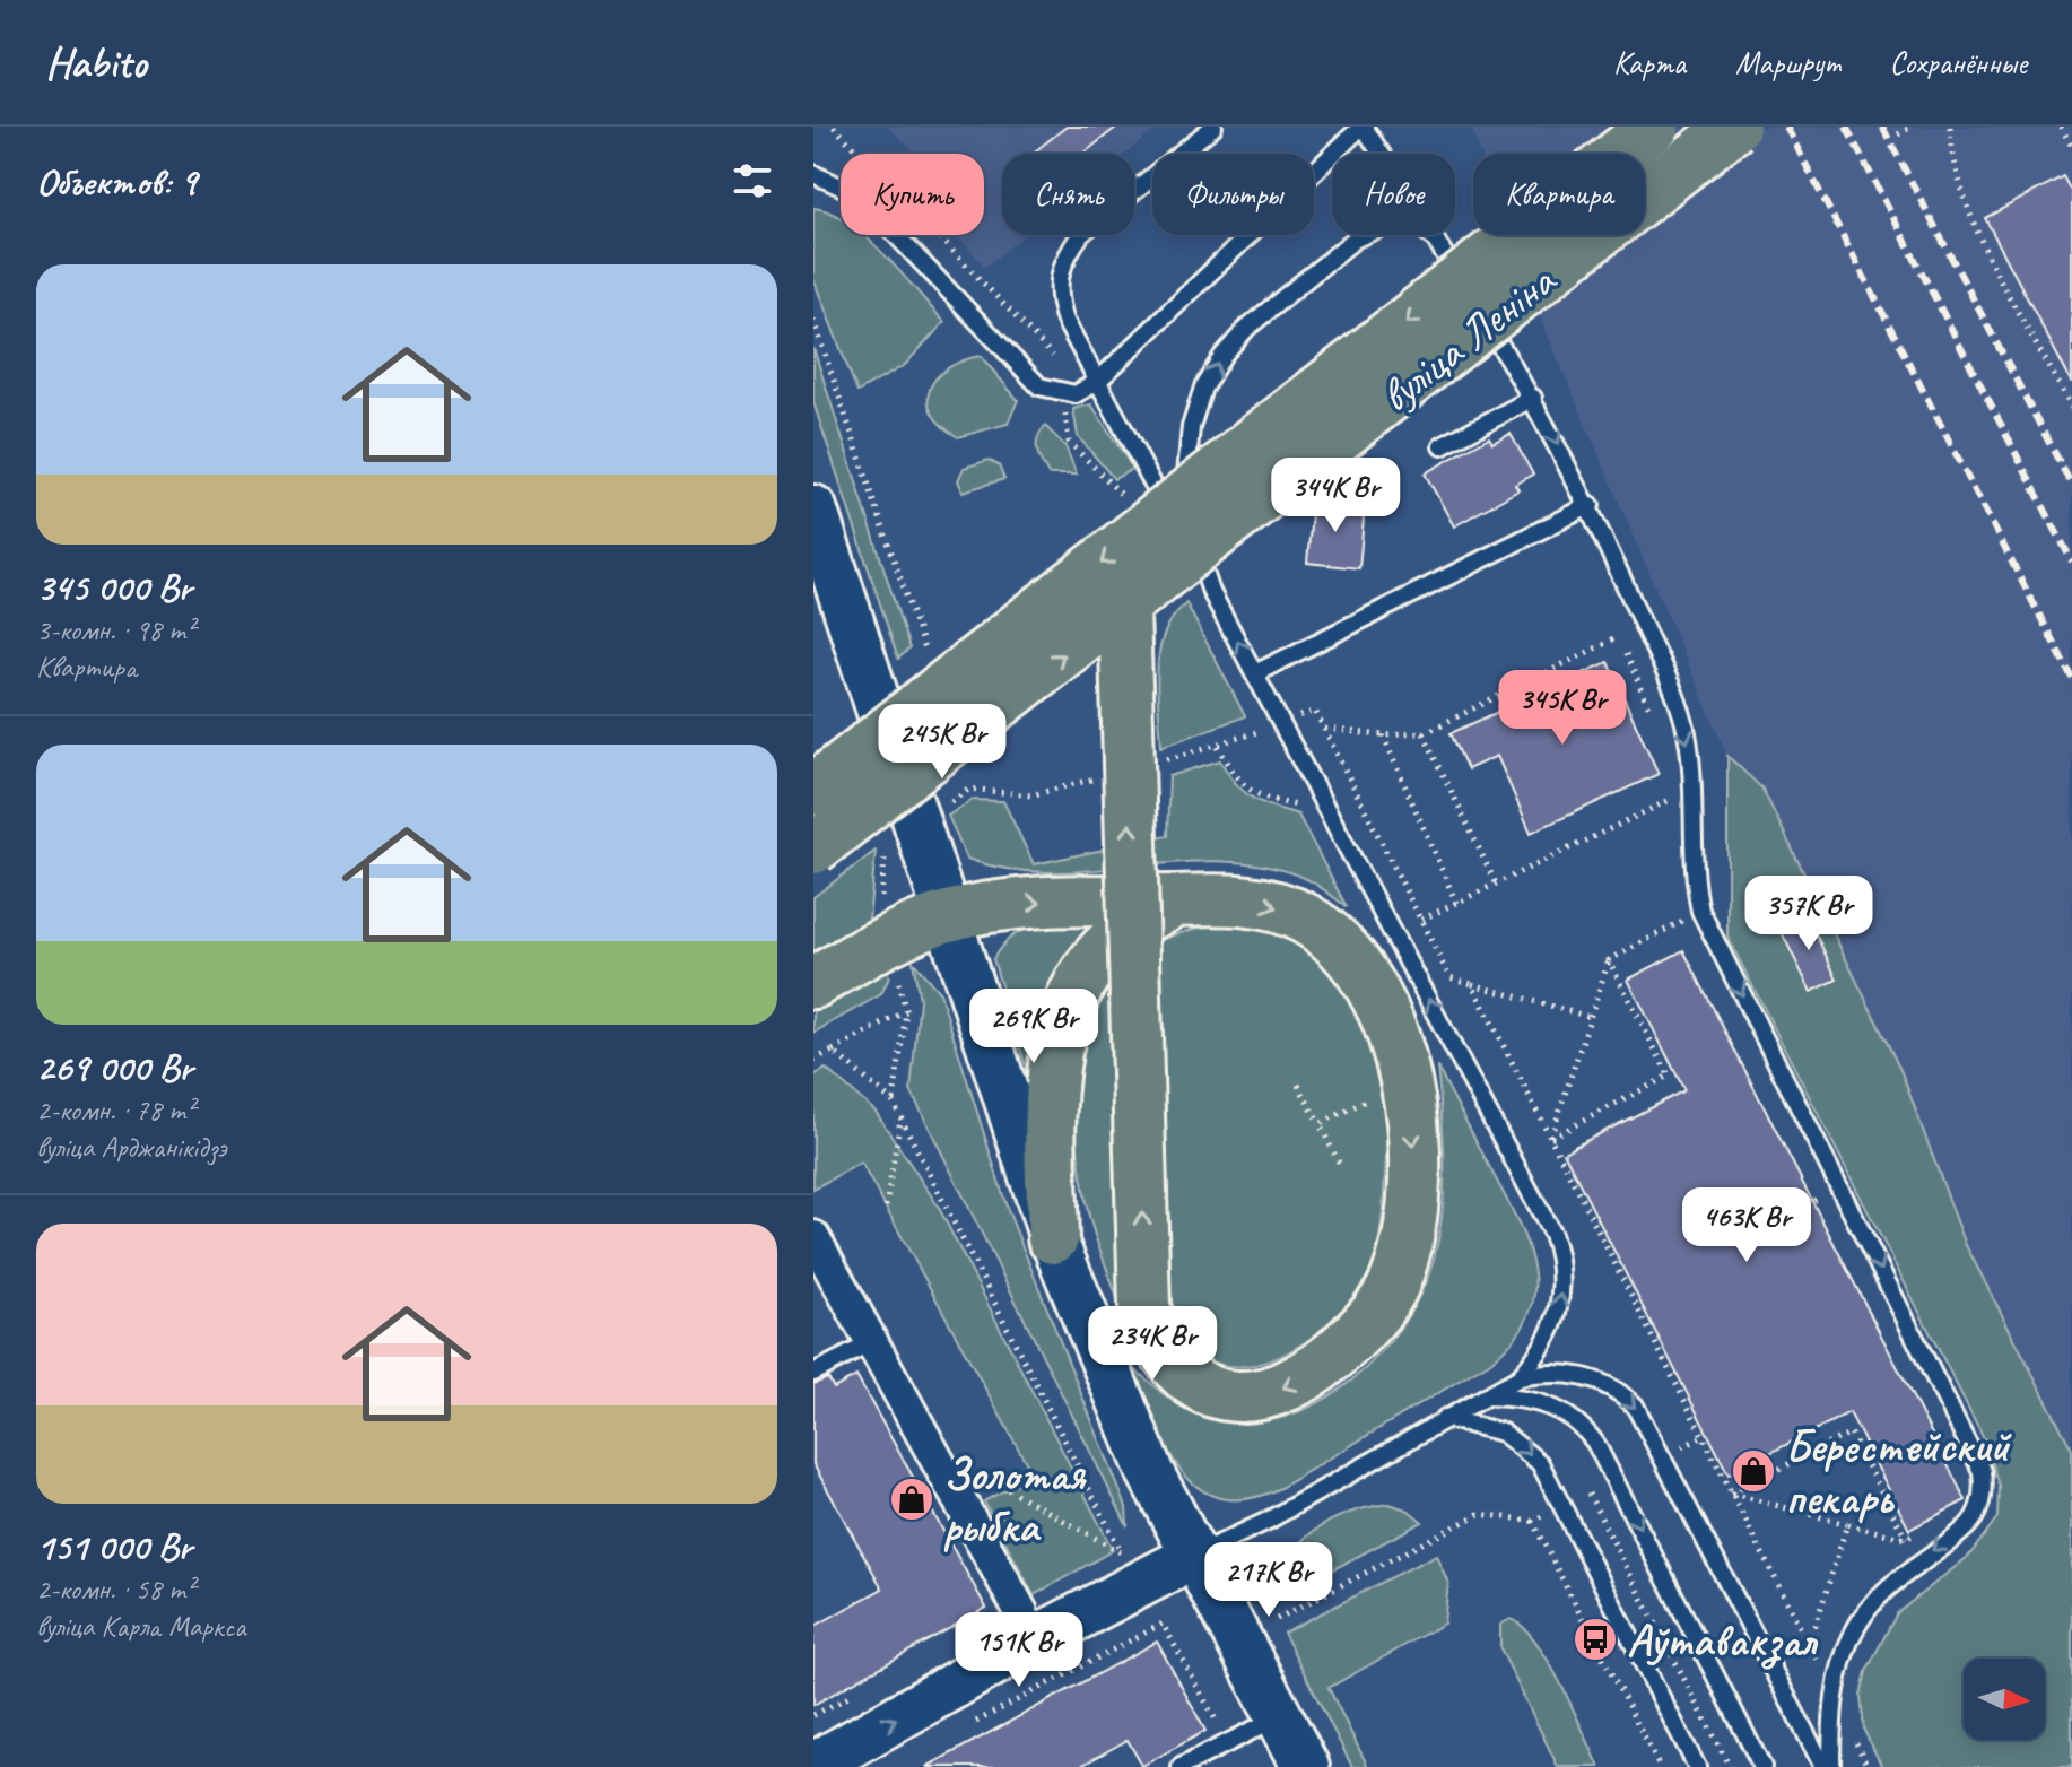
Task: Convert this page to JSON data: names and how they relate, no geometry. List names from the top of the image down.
{
  "streets": {
    "main road": ["вуліца Леніна"]
  },
  "places": {
    "shop": ["Берестейский пекарь", "Золотая рыбка"],
    "bus stop": ["Аўтавакзал"]
  },
  "north": "right",
  "page": {
    "header": "Habito",
    "nav": ["Карта", "Маршрут", "Сохранённые"],
    "heading": "Объектов: 9",
    "chip": [
      "Купить",
      "Снять",
      "Фильтры",
      "Новое",
      "Квартира"
    ],
    "list": [
      {
        "name": "345 000 Br",
        "note": "3-комн. · 98 m² · Квартира"
      },
      {
        "name": "269 000 Br",
        "note": "2-комн. · 78 m² · вуліца Арджанікідзэ"
      },
      {
        "name": "151 000 Br",
        "note": "2-комн. · 58 m² · вуліца Карла Маркса"
      }
    ],
    "price": [
      "344K Br",
      "345K Br",
      "245K Br",
      "357K Br",
      "269K Br",
      "463K Br",
      "234K Br",
      "217K Br",
      "151K Br"
    ]
  }
}
